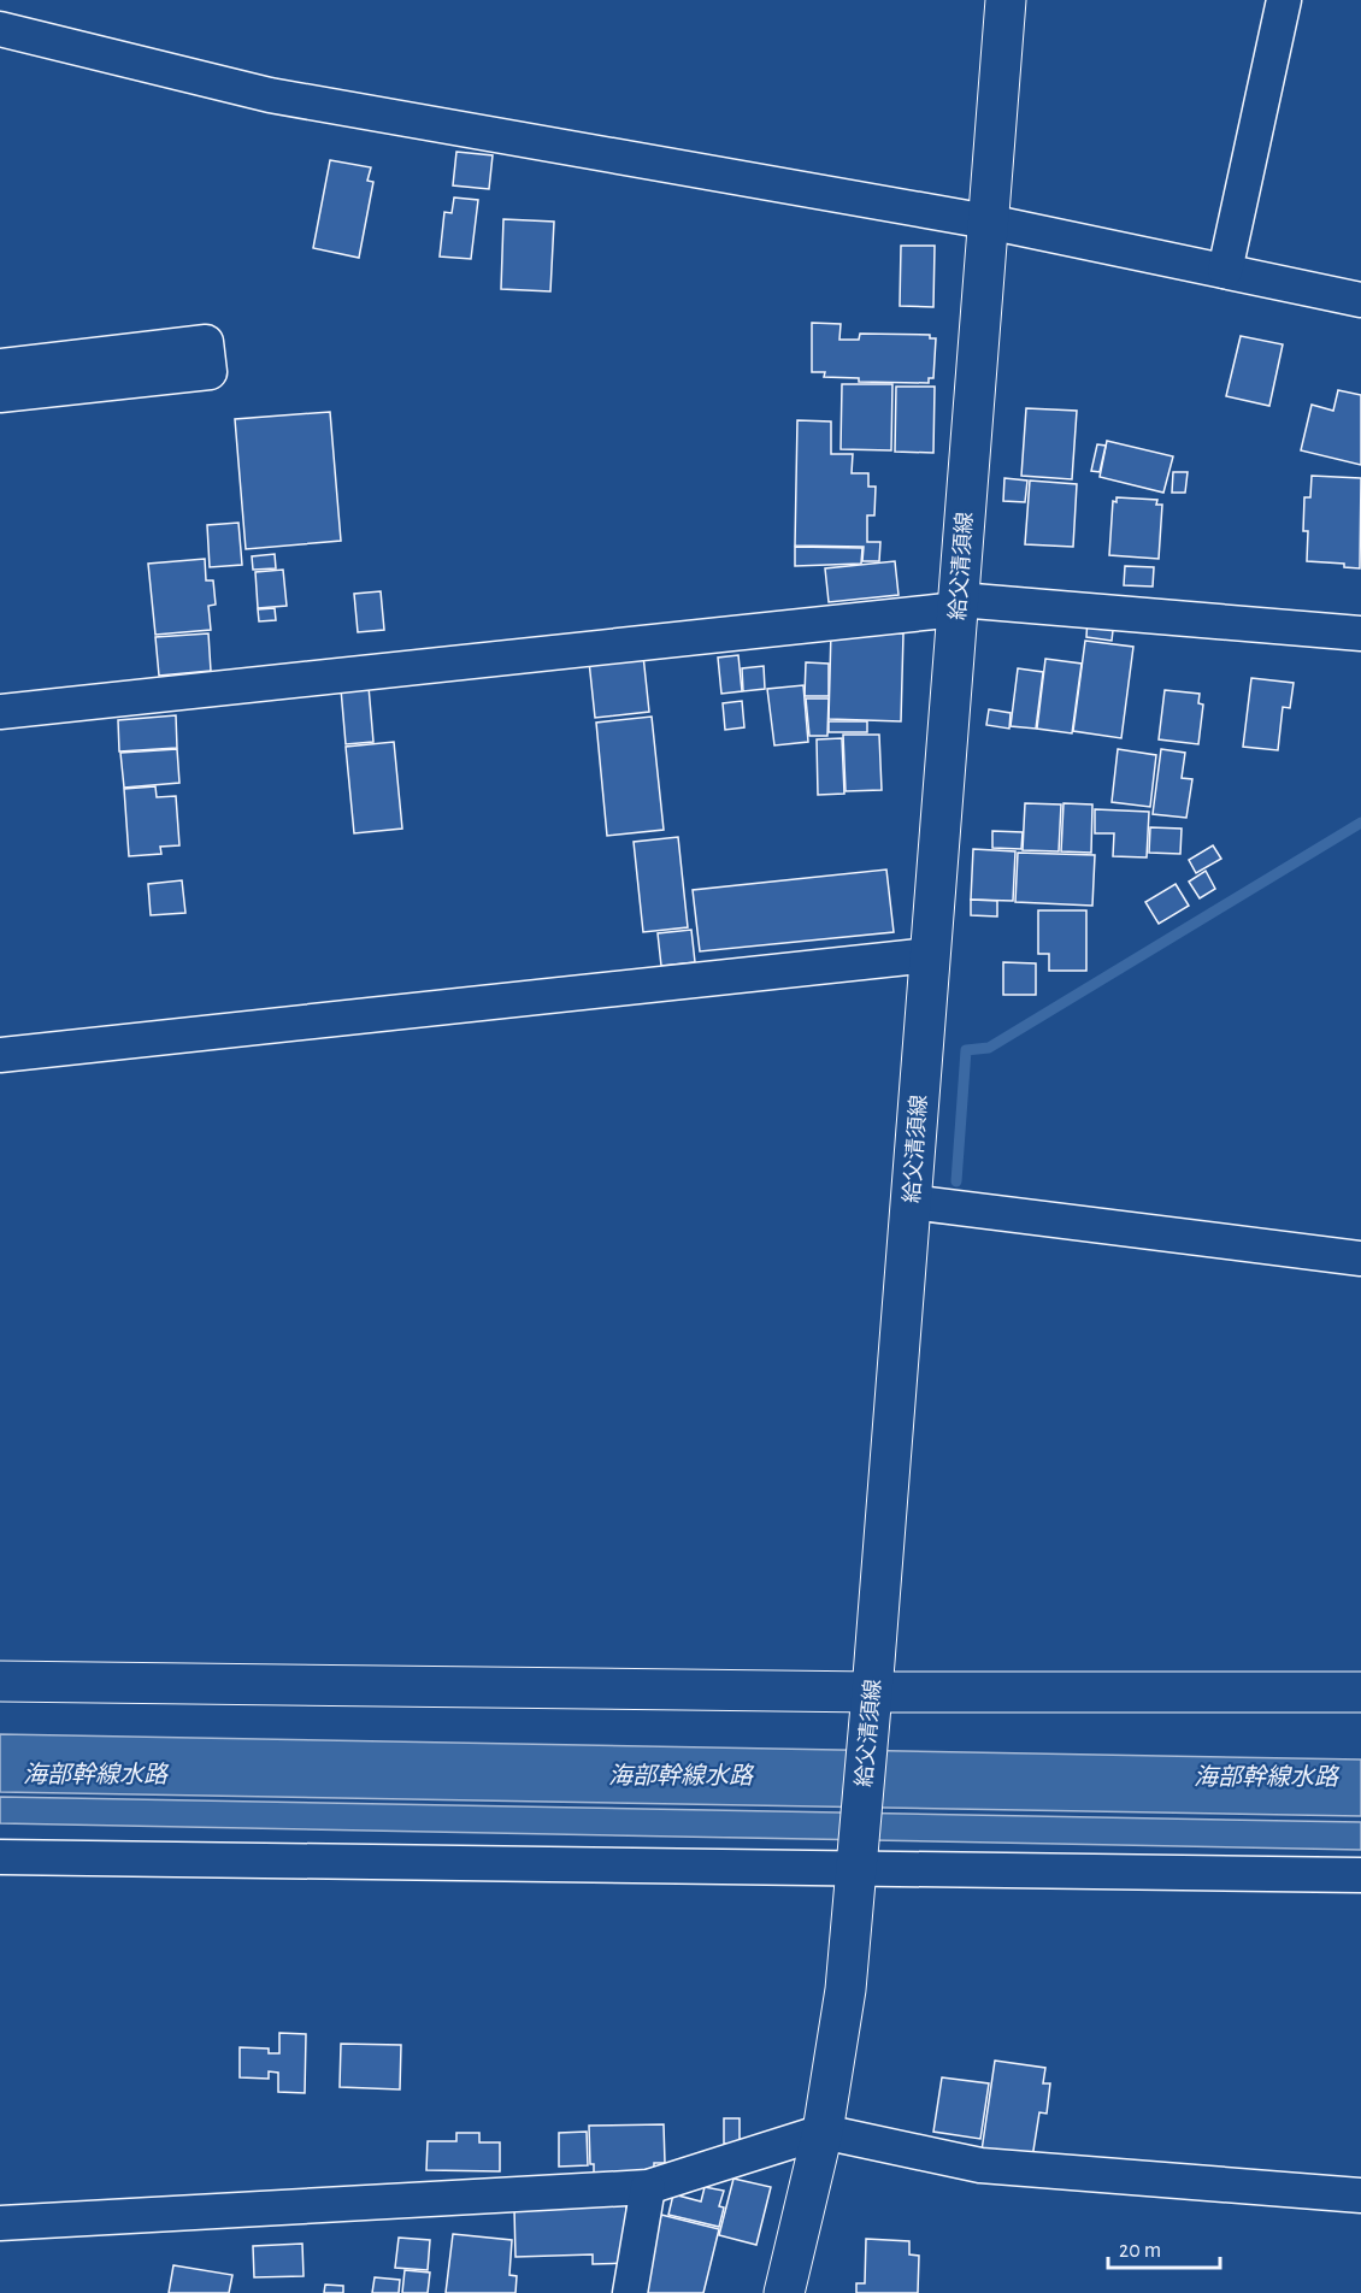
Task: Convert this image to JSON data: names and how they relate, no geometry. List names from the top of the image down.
{
  "streets": {
    "main road": ["給父清須線"]
  },
  "water": ["海部幹線水路"],
  "scale_bar": "20 m"
}
